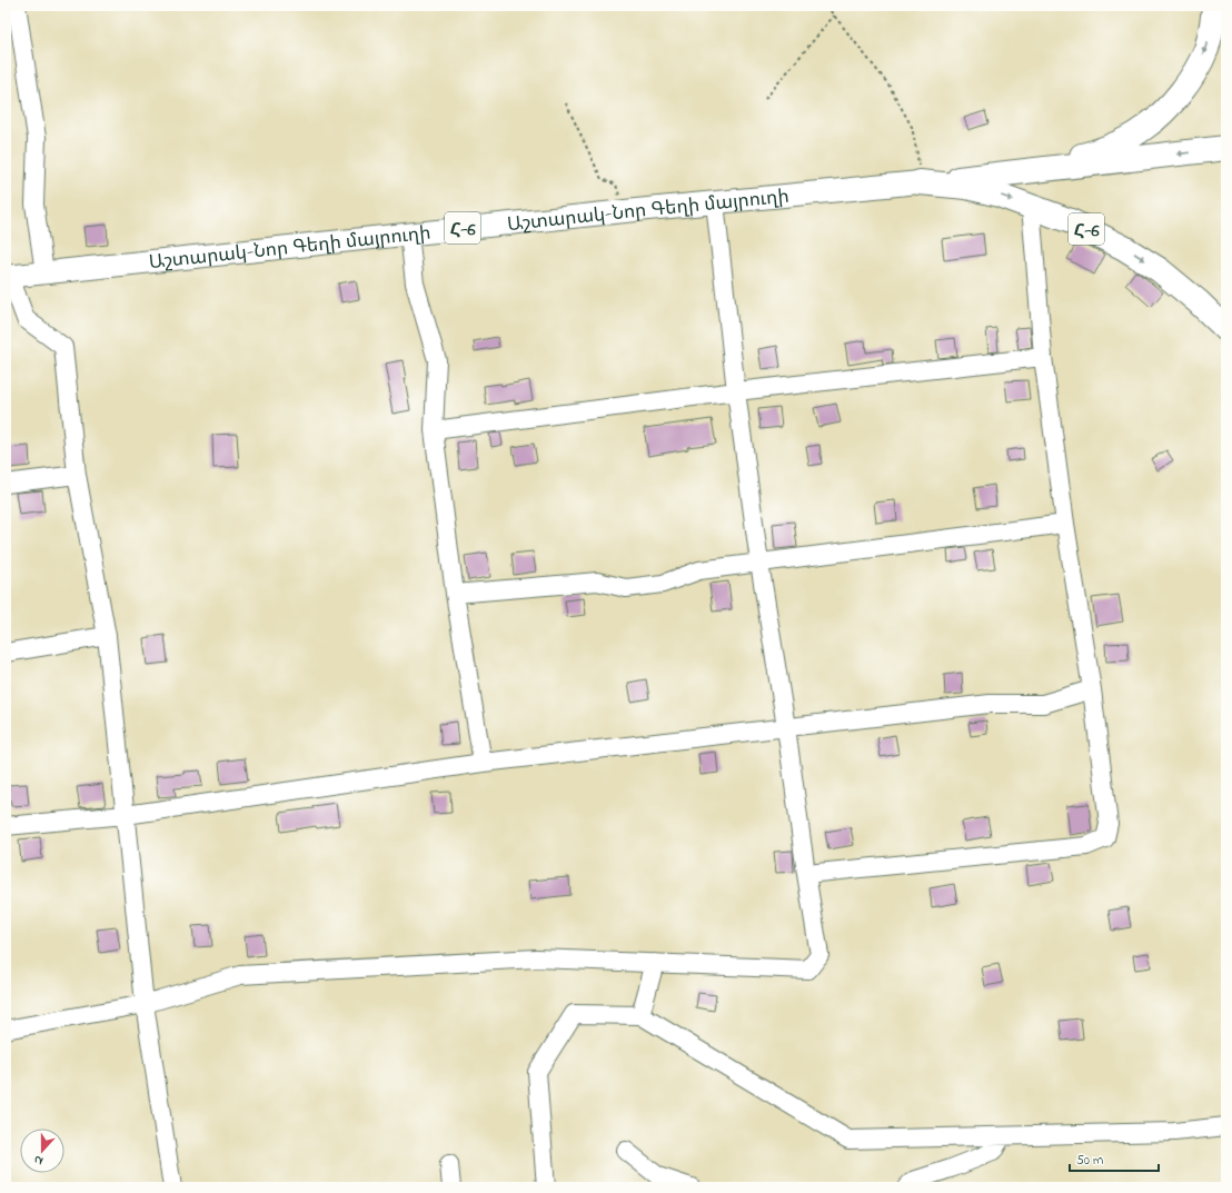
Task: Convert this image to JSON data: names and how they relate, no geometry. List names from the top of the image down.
{
  "streets": {
    "highway": ["Հ-6"],
    "main road": ["Աշտարակ-Նոր Գեղի մայրուղի"]
  },
  "crossings": [
    ["Աշտարակ-Նոր Գեղի մայրուղի", "Հ-6"]
  ],
  "scale_bar": "50 m",
  "north": "bottom"
}
